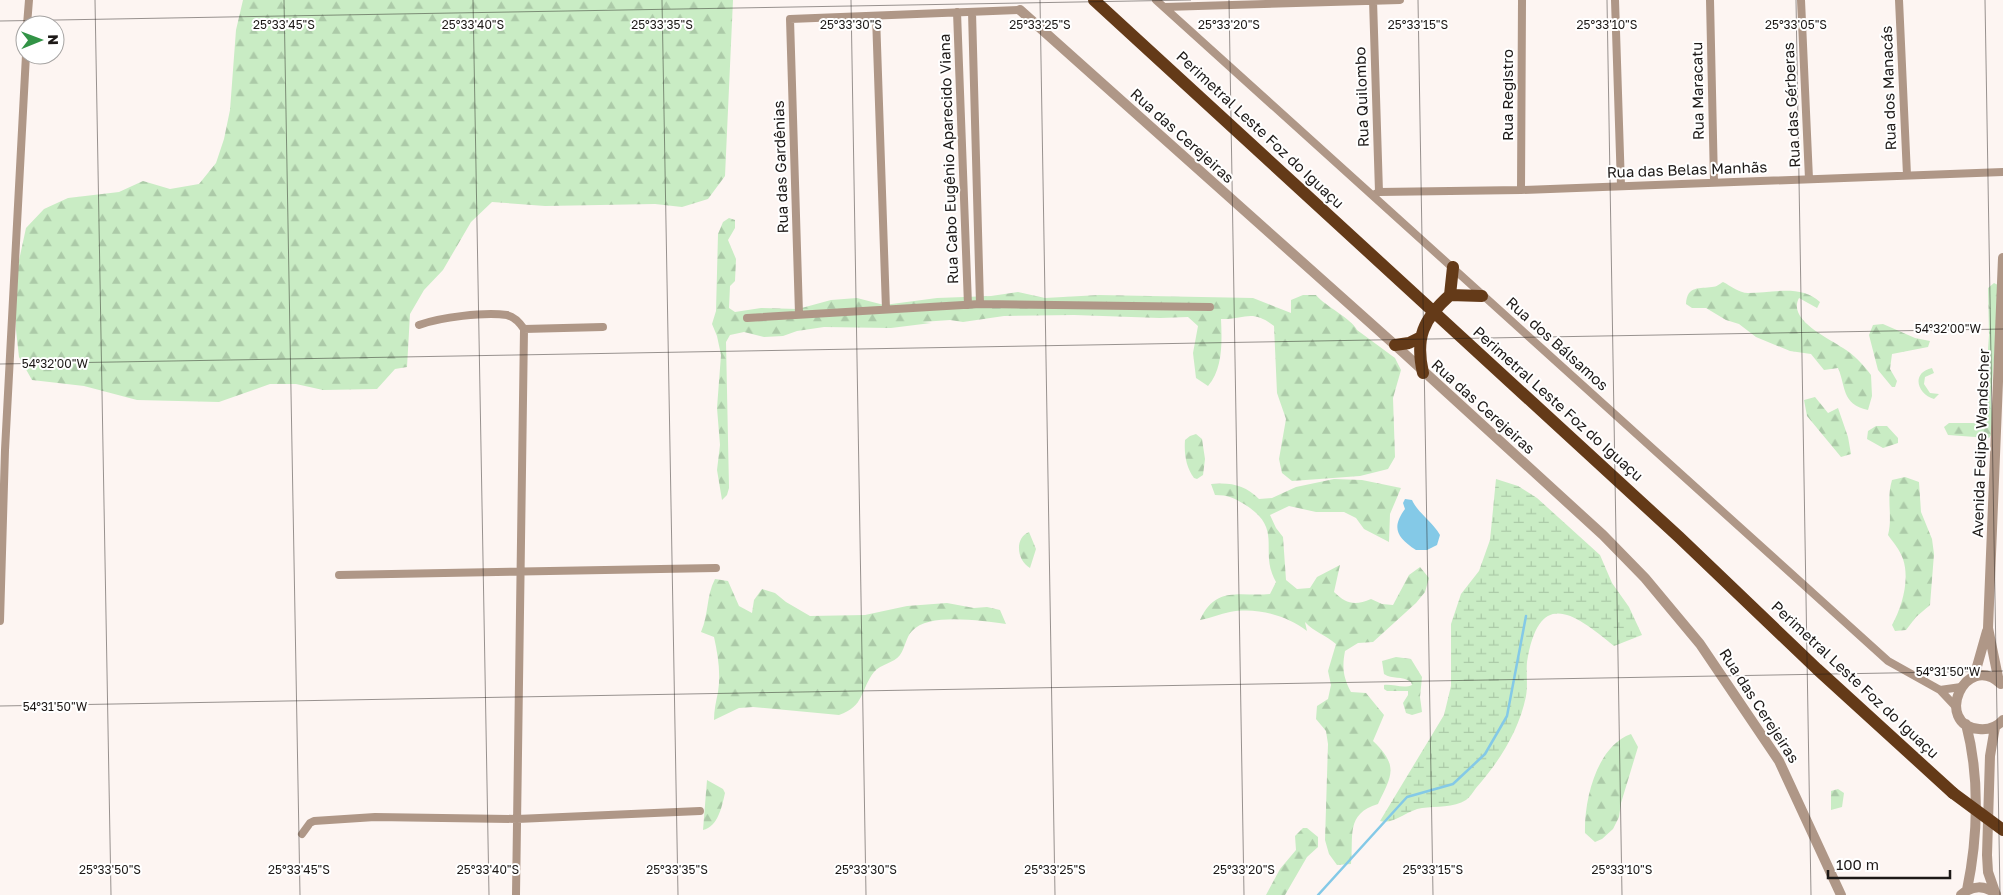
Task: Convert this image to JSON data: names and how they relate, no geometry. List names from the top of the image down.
{
  "streets": {
    "highway": ["Perimetral Leste Foz do Iguaçu"],
    "street": [
      "Rua dos Manacás",
      "Rua Maracatu",
      "Rua Registro",
      "Rua Quilombo",
      "Rua das Gérberas",
      "Rua das Cerejeiras",
      "Rua Cabo Eugênio Aparecido Viana",
      "Rua das Gardênias",
      "Rua das Belas Manhãs",
      "Rua dos Bálsamos",
      "Avenida Felipe Wandscher"
    ]
  },
  "crossings": [
    ["Rua dos Manacás", "Rua das Belas Manhãs"],
    ["Rua Maracatu", "Rua das Belas Manhãs"],
    ["Rua Registro", "Rua das Belas Manhãs"],
    ["Rua Quilombo", "Rua das Belas Manhãs"],
    ["Rua Quilombo", "Rua dos Bálsamos"],
    ["Rua das Gérberas", "Rua das Belas Manhãs"],
    ["Rua das Belas Manhãs", "Rua dos Bálsamos"]
  ],
  "scale_bar": "100 m",
  "north": "right",
  "coordinates": [
    "25°33'45\"S",
    "25°33'40\"S",
    "25°33'35\"S",
    "25°33'30\"S",
    "25°33'25\"S",
    "25°33'20\"S",
    "25°33'15\"S",
    "25°33'10\"S",
    "25°33'05\"S",
    "54°32'00\"W",
    "54°31'50\"W",
    "25°33'50\"S"
  ]
}
